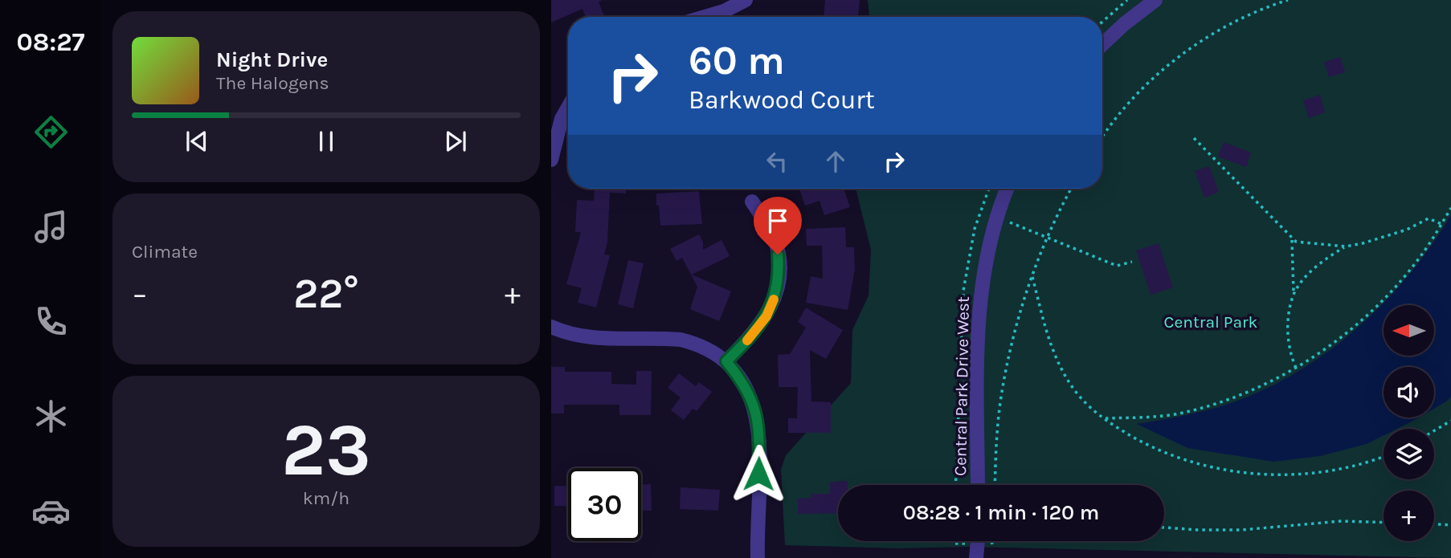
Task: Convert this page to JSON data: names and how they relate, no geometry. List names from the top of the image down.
{
  "streets": {
    "street": ["Central Park Drive West"]
  },
  "parks": ["Central Park"],
  "north": "left",
  "page": {
    "tabs": "08:27",
    "turn": ["60 m", "Barkwood Court"],
    "song": ["Night Drive", "The Halogens"],
    "tile": [
      "Climate",
      ["23", "km/h"]
    ],
    "heat": ["−", "22°", "+"],
    "map_buttons": "+",
    "limit": "30",
    "trip": "08:28 · 1 min · 120 m"
  }
}
